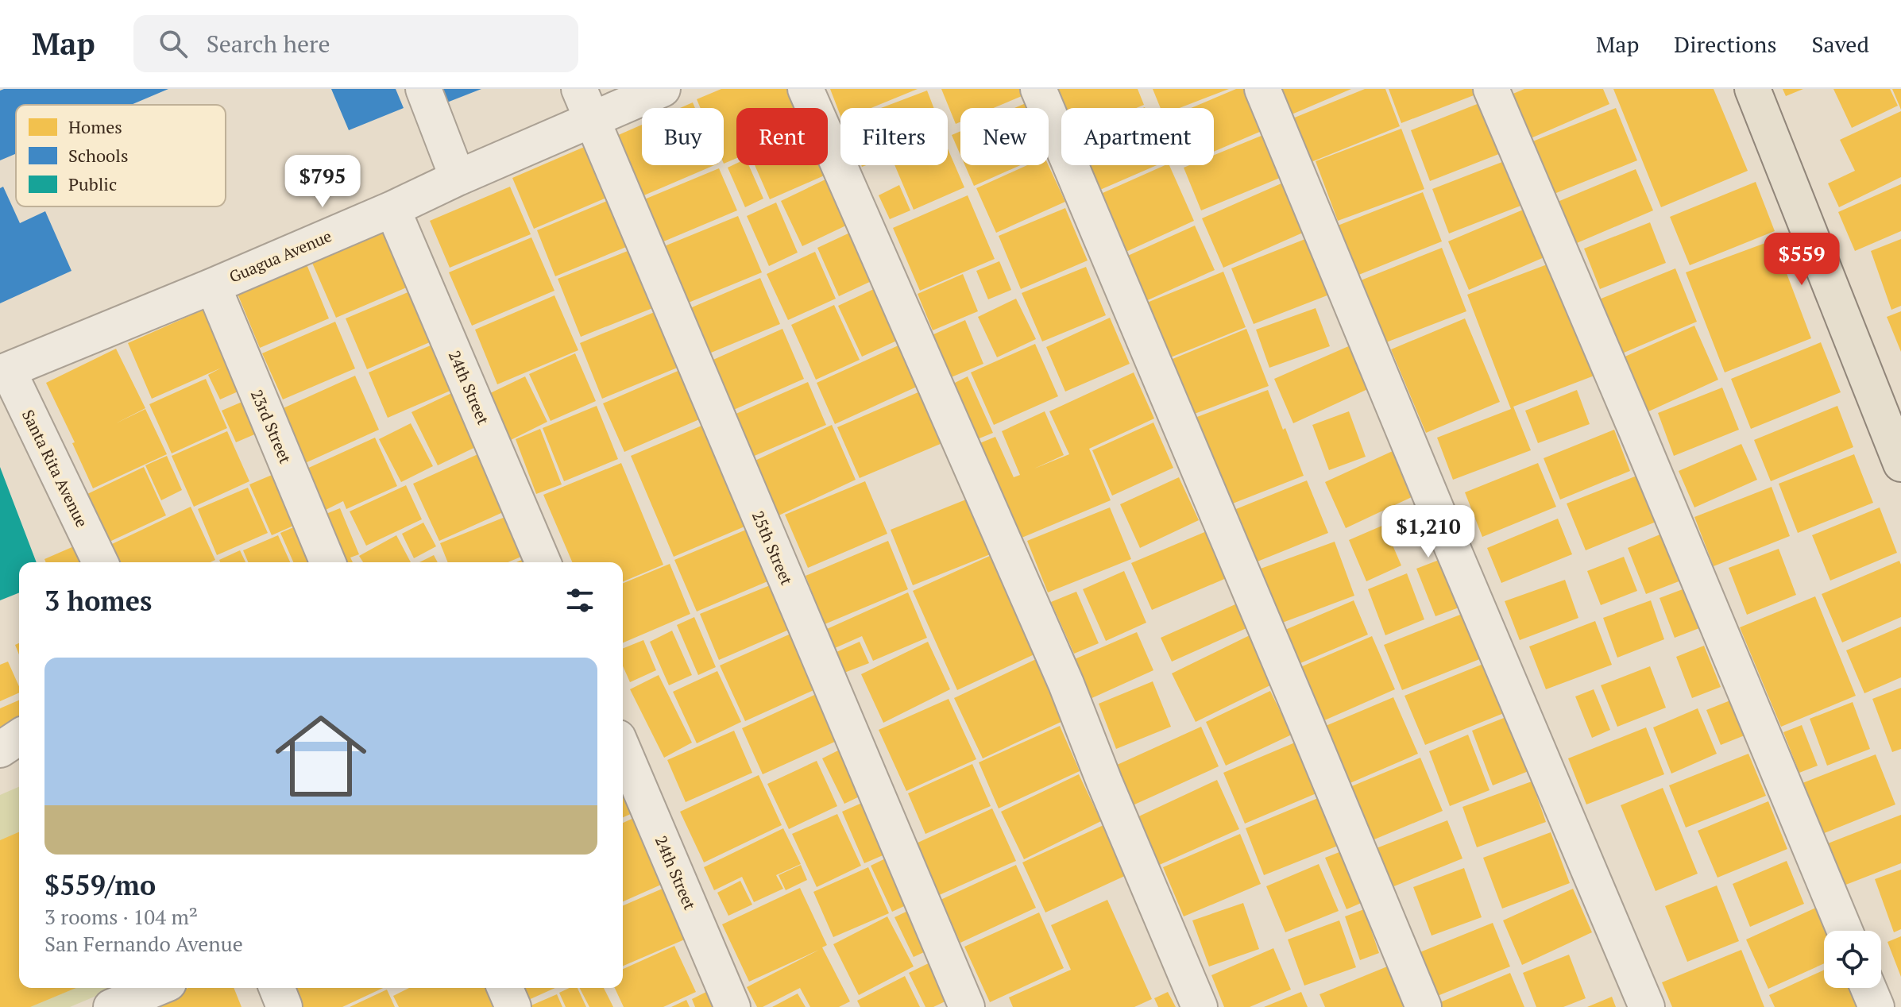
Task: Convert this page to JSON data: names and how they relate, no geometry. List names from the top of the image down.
{
  "streets": {
    "street": [
      "Guagua Avenue",
      "24th Street",
      "23rd Street",
      "Santa Rita Avenue",
      "25th Street"
    ]
  },
  "crossings": [
    ["Guagua Avenue", "24th Street"],
    ["Guagua Avenue", "23rd Street"],
    ["Guagua Avenue", "Santa Rita Avenue"],
    ["Guagua Avenue", "25th Street"]
  ],
  "legend": ["Homes", "Schools", "Public"],
  "page": {
    "header": "Map",
    "search": "Search here",
    "nav": ["Map", "Directions", "Saved"],
    "chip": [
      "Buy",
      "Rent",
      "Filters",
      "New",
      "Apartment"
    ],
    "price": ["$795", "$559", "$1,210"],
    "heading": "3 homes",
    "list": [
      {
        "name": "$559/mo",
        "note": "3 rooms · 104 m² · San Fernando Avenue"
      }
    ]
  }
}
